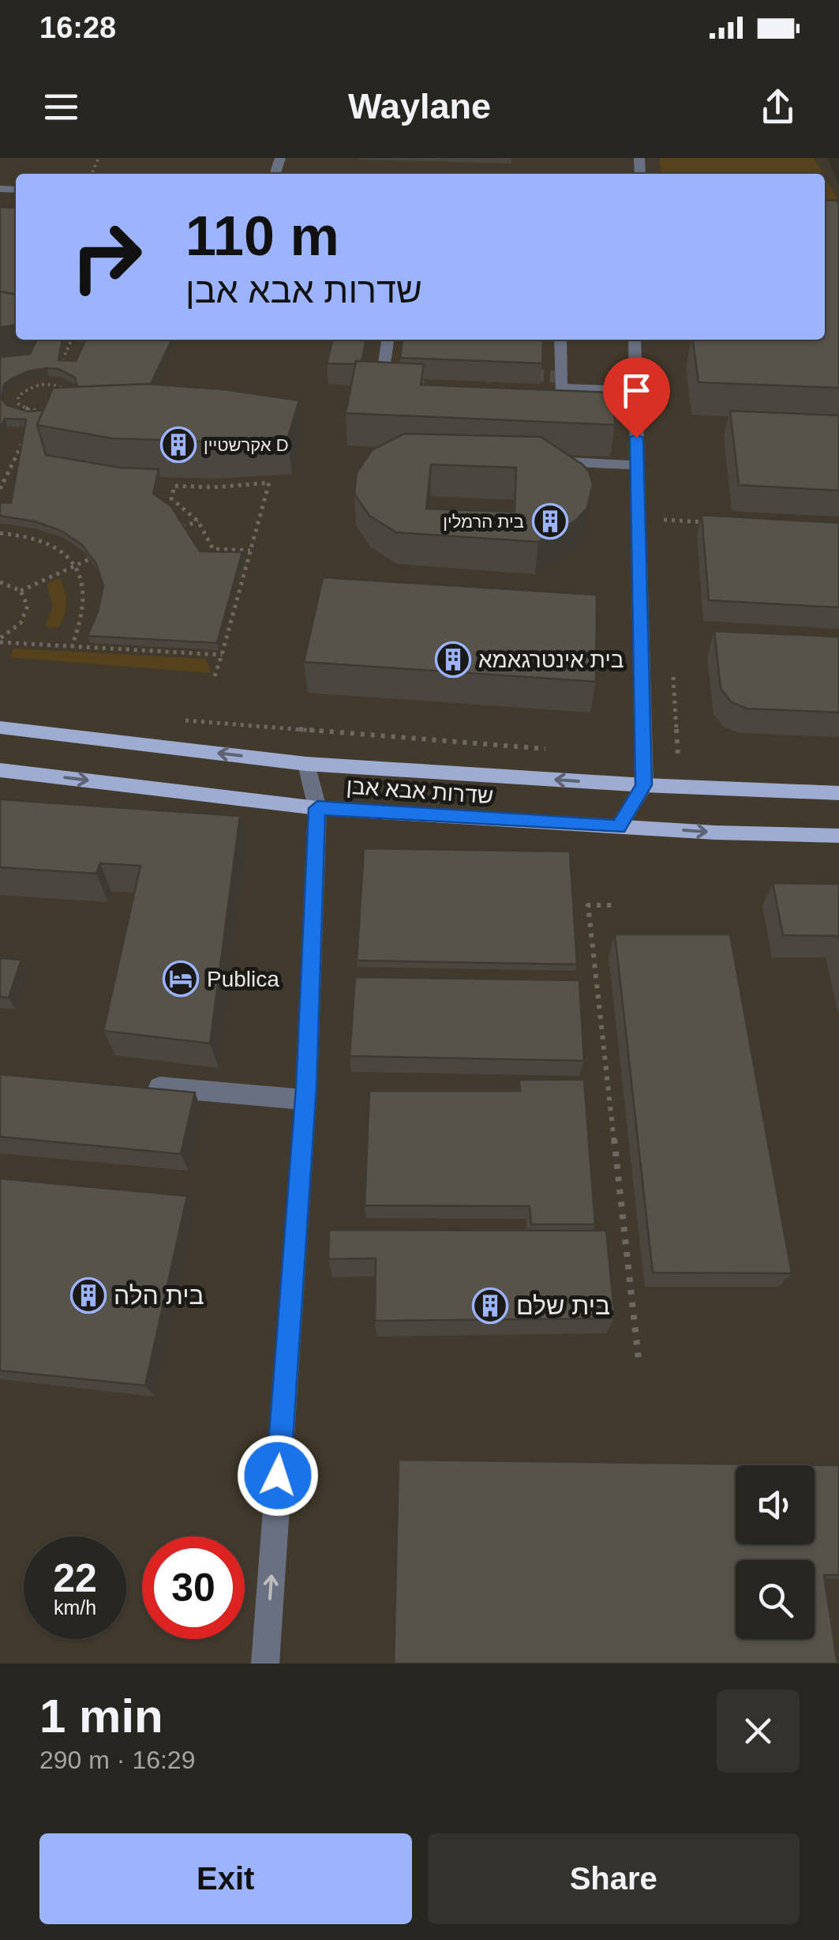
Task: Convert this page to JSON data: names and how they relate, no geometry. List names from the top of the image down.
{
  "streets": {
    "main road": ["שדרות אבא אבן"]
  },
  "places": {
    "building": [
      "אקרשטיין D",
      "בית הרמלין",
      "בית אינטרגאמא",
      "בית הלה",
      "בית שלם"
    ],
    "hotel": ["Publica"]
  },
  "page": {
    "status": "16:28",
    "header": "Waylane",
    "turn": ["110 m", "שדרות אבא אבן"],
    "speed": "22 km/h",
    "limit": "30",
    "heading": ["1 min", "290 m · 16:29"],
    "buttons": ["Exit", "Share"]
  }
}
